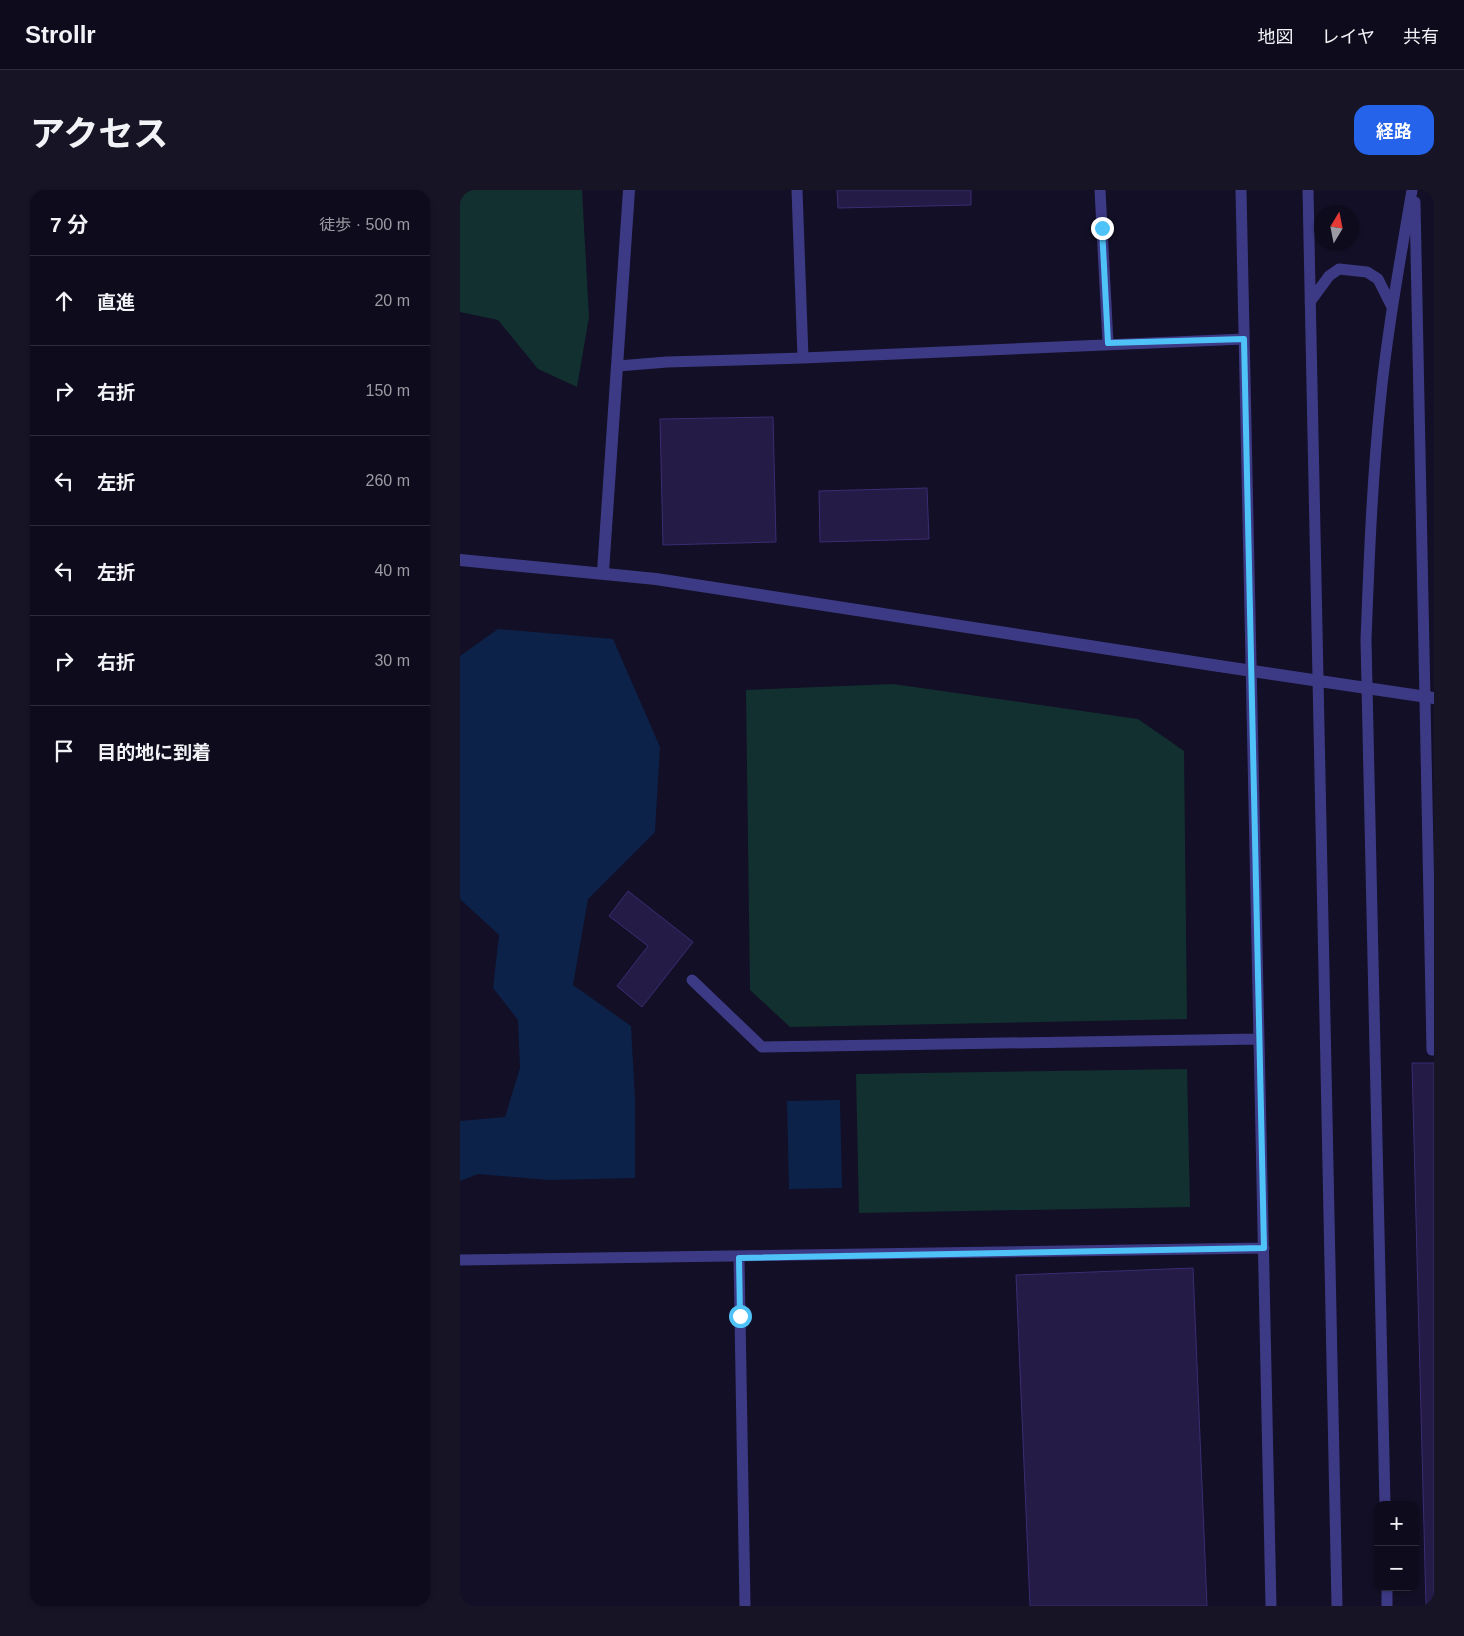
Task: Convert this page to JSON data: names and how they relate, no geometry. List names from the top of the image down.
{
  "north": "top",
  "page": {
    "header": "Strollr",
    "nav": ["地図", "レイヤ", "共有"],
    "title": "アクセス",
    "buttons": "経路",
    "heading": ["7 分", "徒歩 · 500 m"],
    "list": [
      ["直進", "20 m"],
      ["右折", "150 m"],
      ["左折", "260 m"],
      ["左折", "40 m"],
      ["右折", "30 m"],
      "目的地に到着"
    ],
    "map_buttons": ["+", "−"]
  }
}
